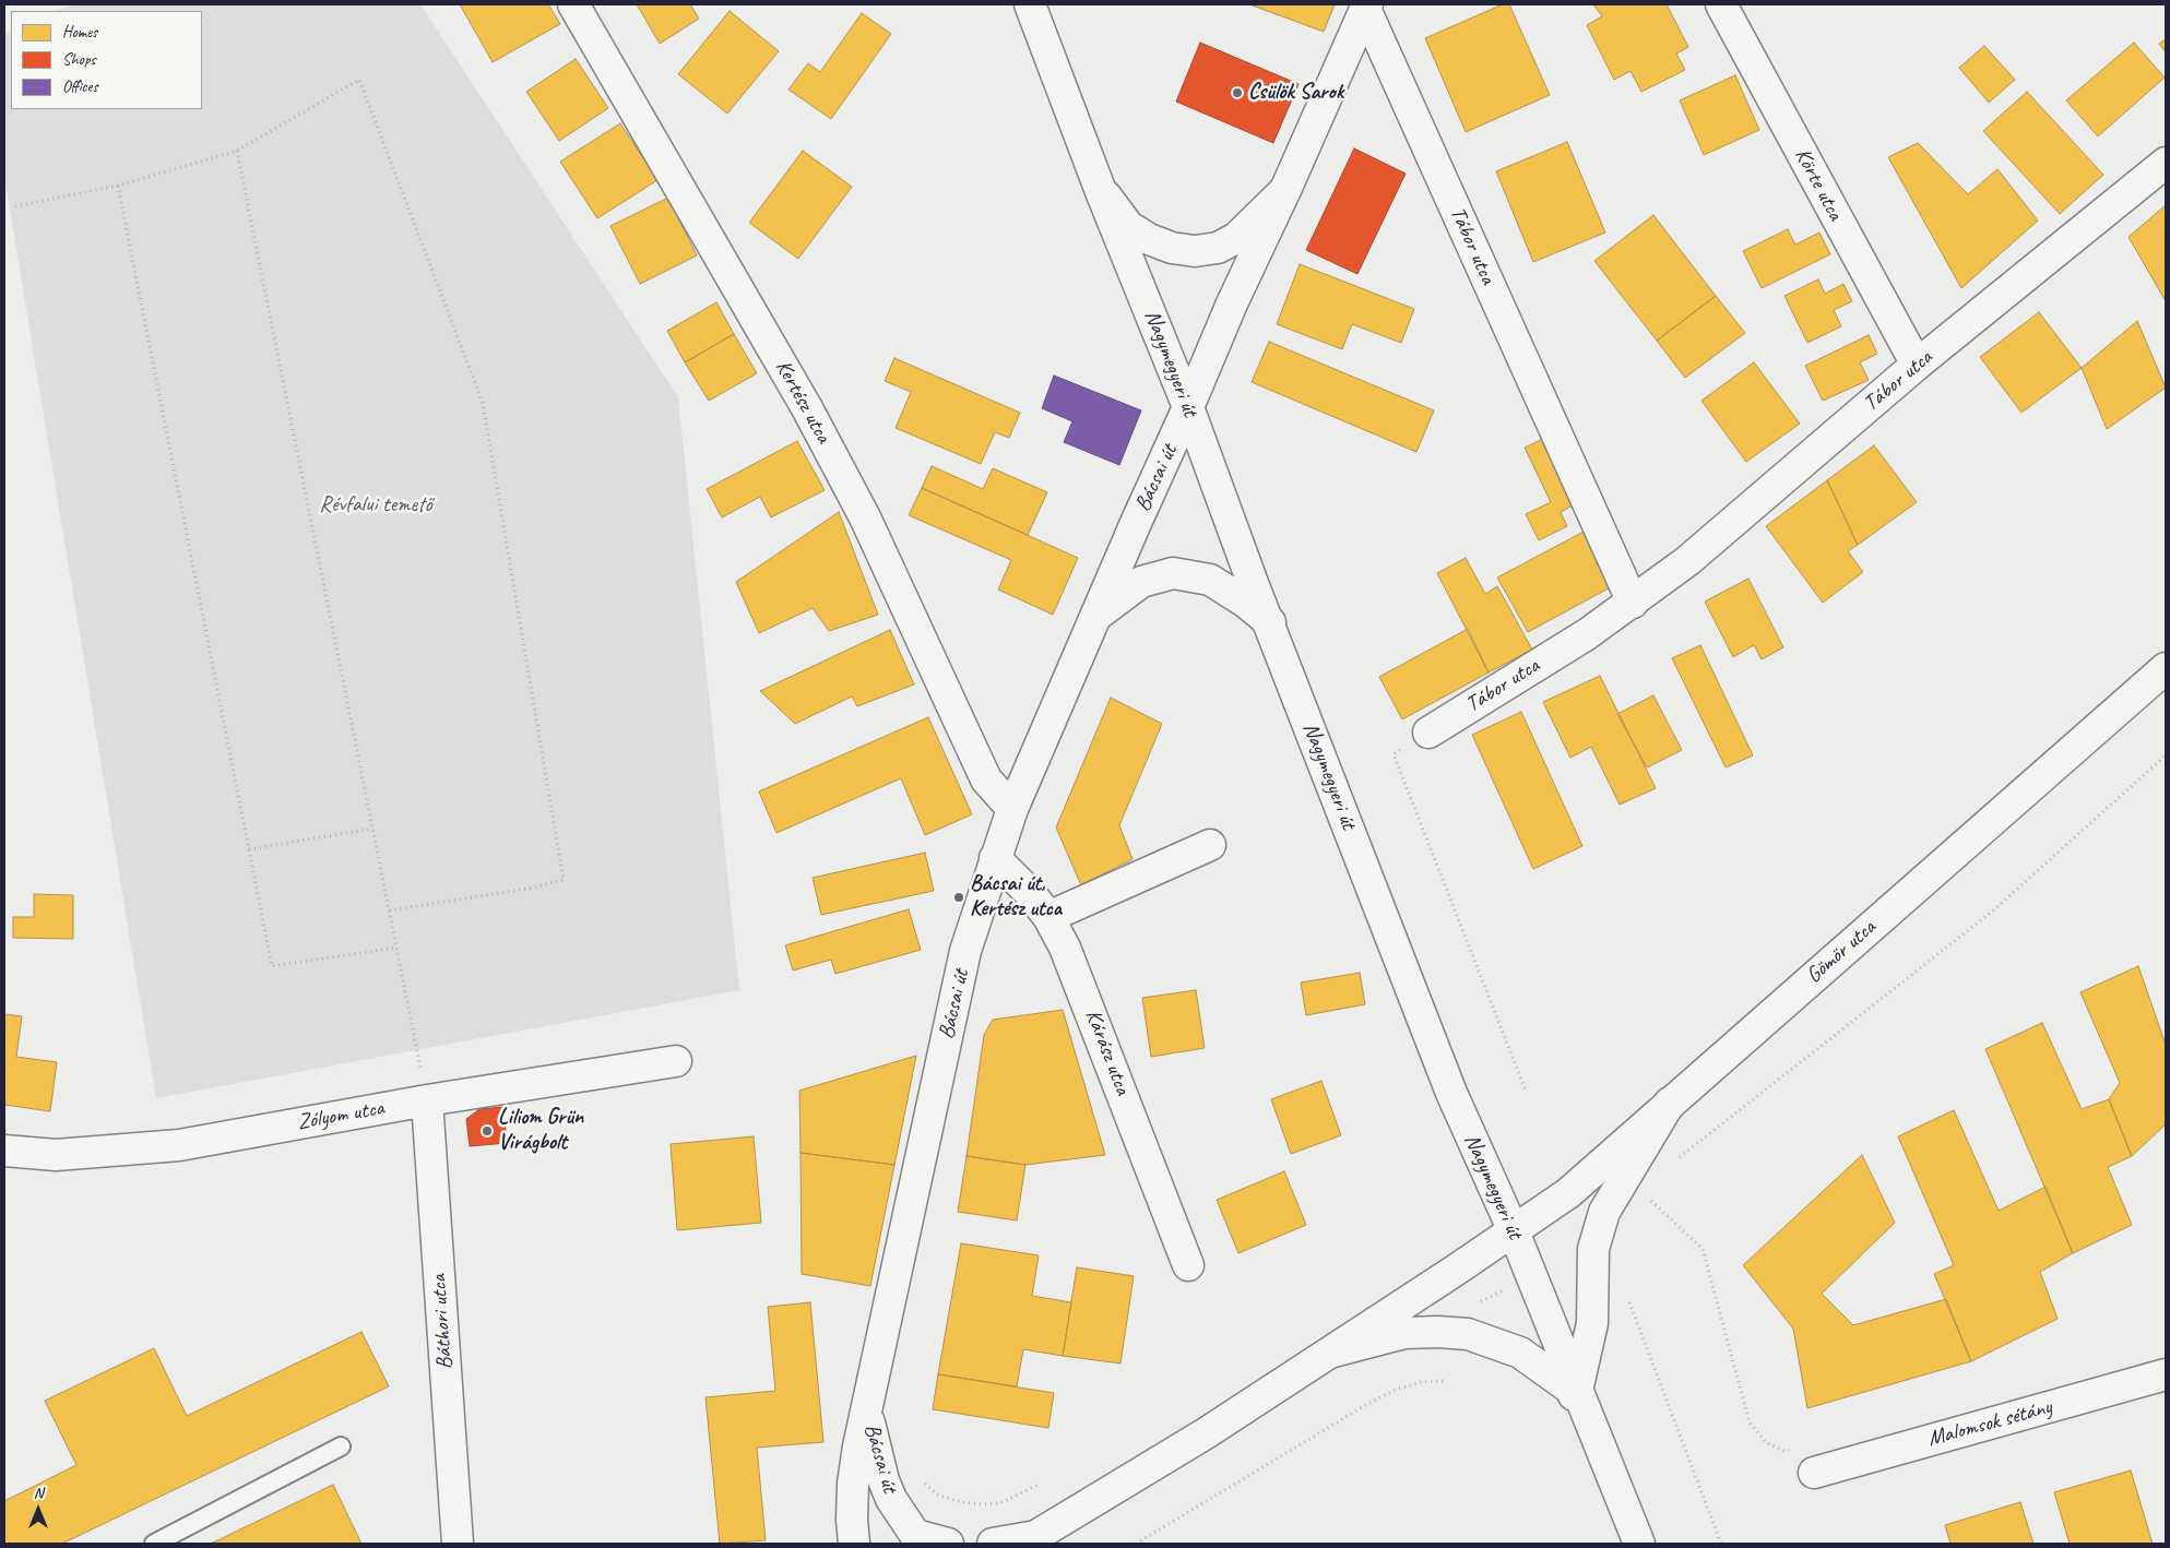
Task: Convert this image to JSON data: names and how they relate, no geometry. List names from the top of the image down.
{
  "streets": {
    "street": [
      "Körte utca",
      "Tábor utca",
      "Nagymegyeri út",
      "Kertész utca",
      "Bácsai út",
      "Gömör utca",
      "Kárász utca",
      "Zólyom utca",
      "Báthori utca",
      "Malomsok sétány"
    ]
  },
  "crossings": [
    ["Körte utca", "Tábor utca"],
    ["Tábor utca", "Bácsai út"],
    ["Nagymegyeri út", "Bácsai út"],
    ["Nagymegyeri út", "Gömör utca"],
    ["Kertész utca", "Bácsai út"],
    ["Bácsai út", "Kárász utca"],
    ["Zólyom utca", "Báthori utca"]
  ],
  "parks": ["Révfalui temető"],
  "places": ["Csülök Sarok", "Bácsai út, Kertész utca", "Liliom Grün Virágbolt"],
  "legend": ["Homes", "Shops", "Offices"],
  "north": "top"
}
